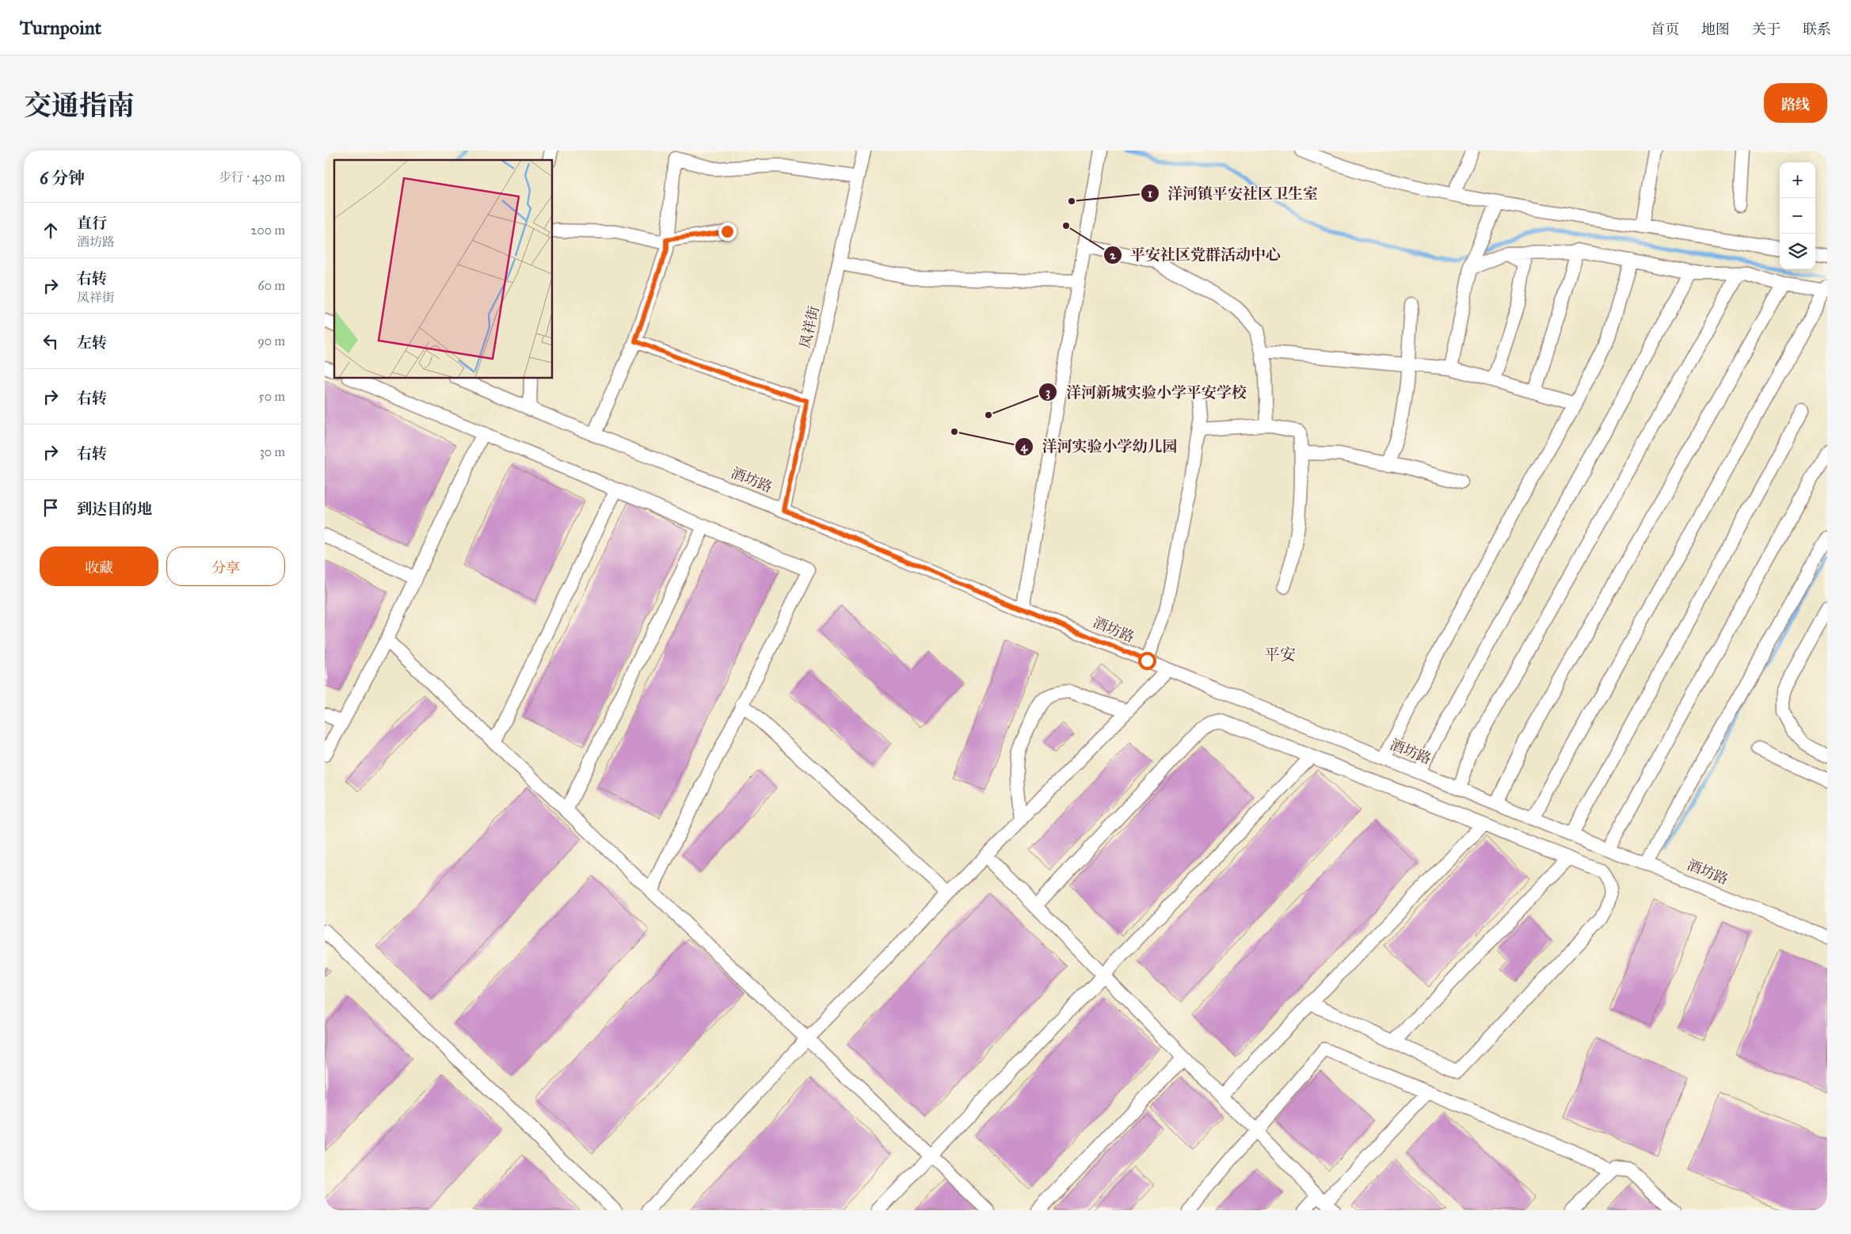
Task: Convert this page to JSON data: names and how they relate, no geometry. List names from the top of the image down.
{
  "streets": {
    "street": ["凤祥街", "酒坊路"]
  },
  "crossings": [
    ["凤祥街", "酒坊路"]
  ],
  "districts": ["平安"],
  "places": [
    "洋河镇平安社区卫生室",
    "平安社区党群活动中心",
    "洋河新城实验小学平安学校",
    "洋河实验小学幼儿园"
  ],
  "page": {
    "header": "Turnpoint",
    "nav": [
      "首页",
      "地图",
      "关于",
      "联系"
    ],
    "title": "交通指南",
    "buttons": [
      "路线",
      ["收藏", "分享"]
    ],
    "heading": ["6 分钟", "步行 · 430 m"],
    "map_buttons": ["+", "−"],
    "list": [
      ["直行", "酒坊路", "200 m"],
      ["右转", "凤祥街", "60 m"],
      ["左转", "90 m"],
      ["右转", "50 m"],
      ["右转", "30 m"],
      "到达目的地"
    ]
  }
}
